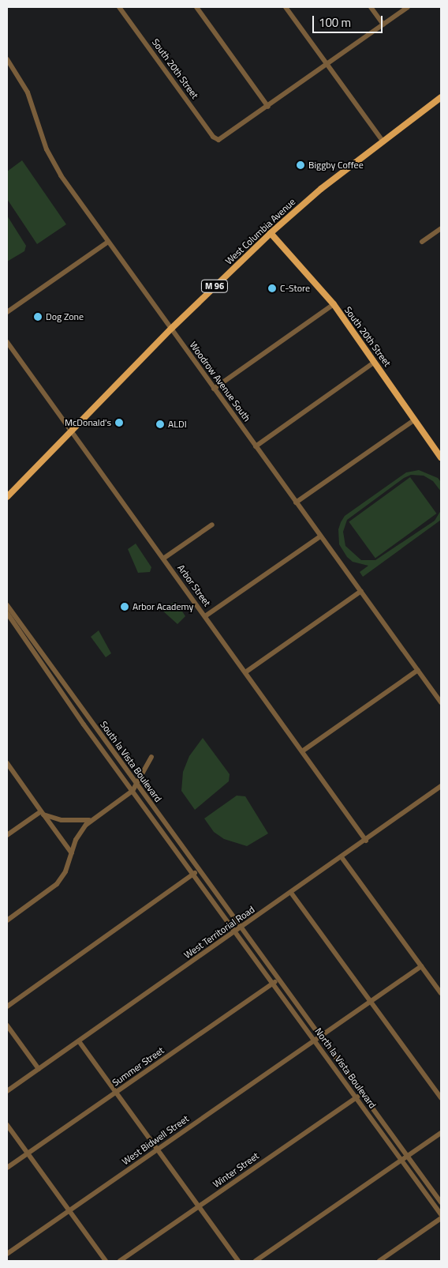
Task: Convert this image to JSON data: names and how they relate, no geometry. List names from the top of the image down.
{
  "streets": {
    "main road": ["South 20th Street", "West Columbia Avenue", "M 96"],
    "street": [
      "Woodrow Avenue South",
      "Arbor Street",
      "South la Vista Boulevard",
      "West Territorial Road",
      "Summer Street",
      "North la Vista Boulevard",
      "West Bidwell Street",
      "Winter Street"
    ]
  },
  "crossings": [
    ["South 20th Street", "West Columbia Avenue"],
    ["West Columbia Avenue", "Woodrow Avenue South"],
    ["West Columbia Avenue", "Arbor Street"],
    ["Arbor Street", "West Territorial Road"],
    ["South la Vista Boulevard", "West Territorial Road"],
    ["South la Vista Boulevard", "North la Vista Boulevard"],
    ["West Territorial Road", "North la Vista Boulevard"],
    ["Summer Street", "North la Vista Boulevard"],
    ["North la Vista Boulevard", "West Bidwell Street"],
    ["North la Vista Boulevard", "Winter Street"]
  ],
  "places": [
    "Biggby Coffee",
    "C-Store",
    "Dog Zone",
    "McDonald's",
    "ALDI",
    "Arbor Academy"
  ],
  "scale_bar": "100 m"
}
